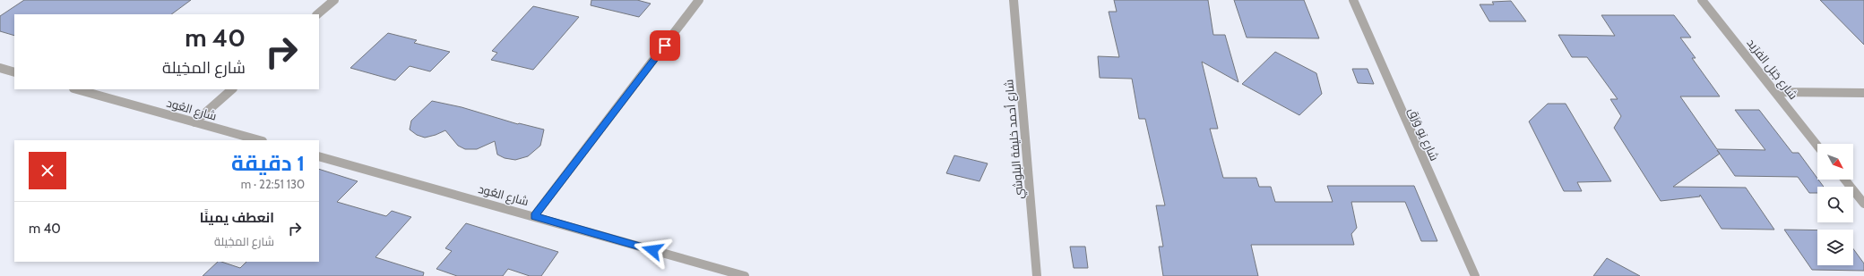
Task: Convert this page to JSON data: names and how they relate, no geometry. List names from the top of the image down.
{
  "streets": {
    "street": [
      "شارع جَبَل الفرَيد",
      "شارع العُود",
      "شارع يَو وَرَق",
      "شارع أحمد خليفة البلوشي"
    ]
  },
  "north": "bottom right",
  "page": {
    "turn": ["40 m", "شارع المخِيلة"],
    "heading": ["1 دقيقة", "130 m · 22:51"],
    "list": [
      {
        "name": "انعطف يمينًا",
        "note": "شارع المخِيلة",
        "value": "40 m"
      }
    ]
  }
}
